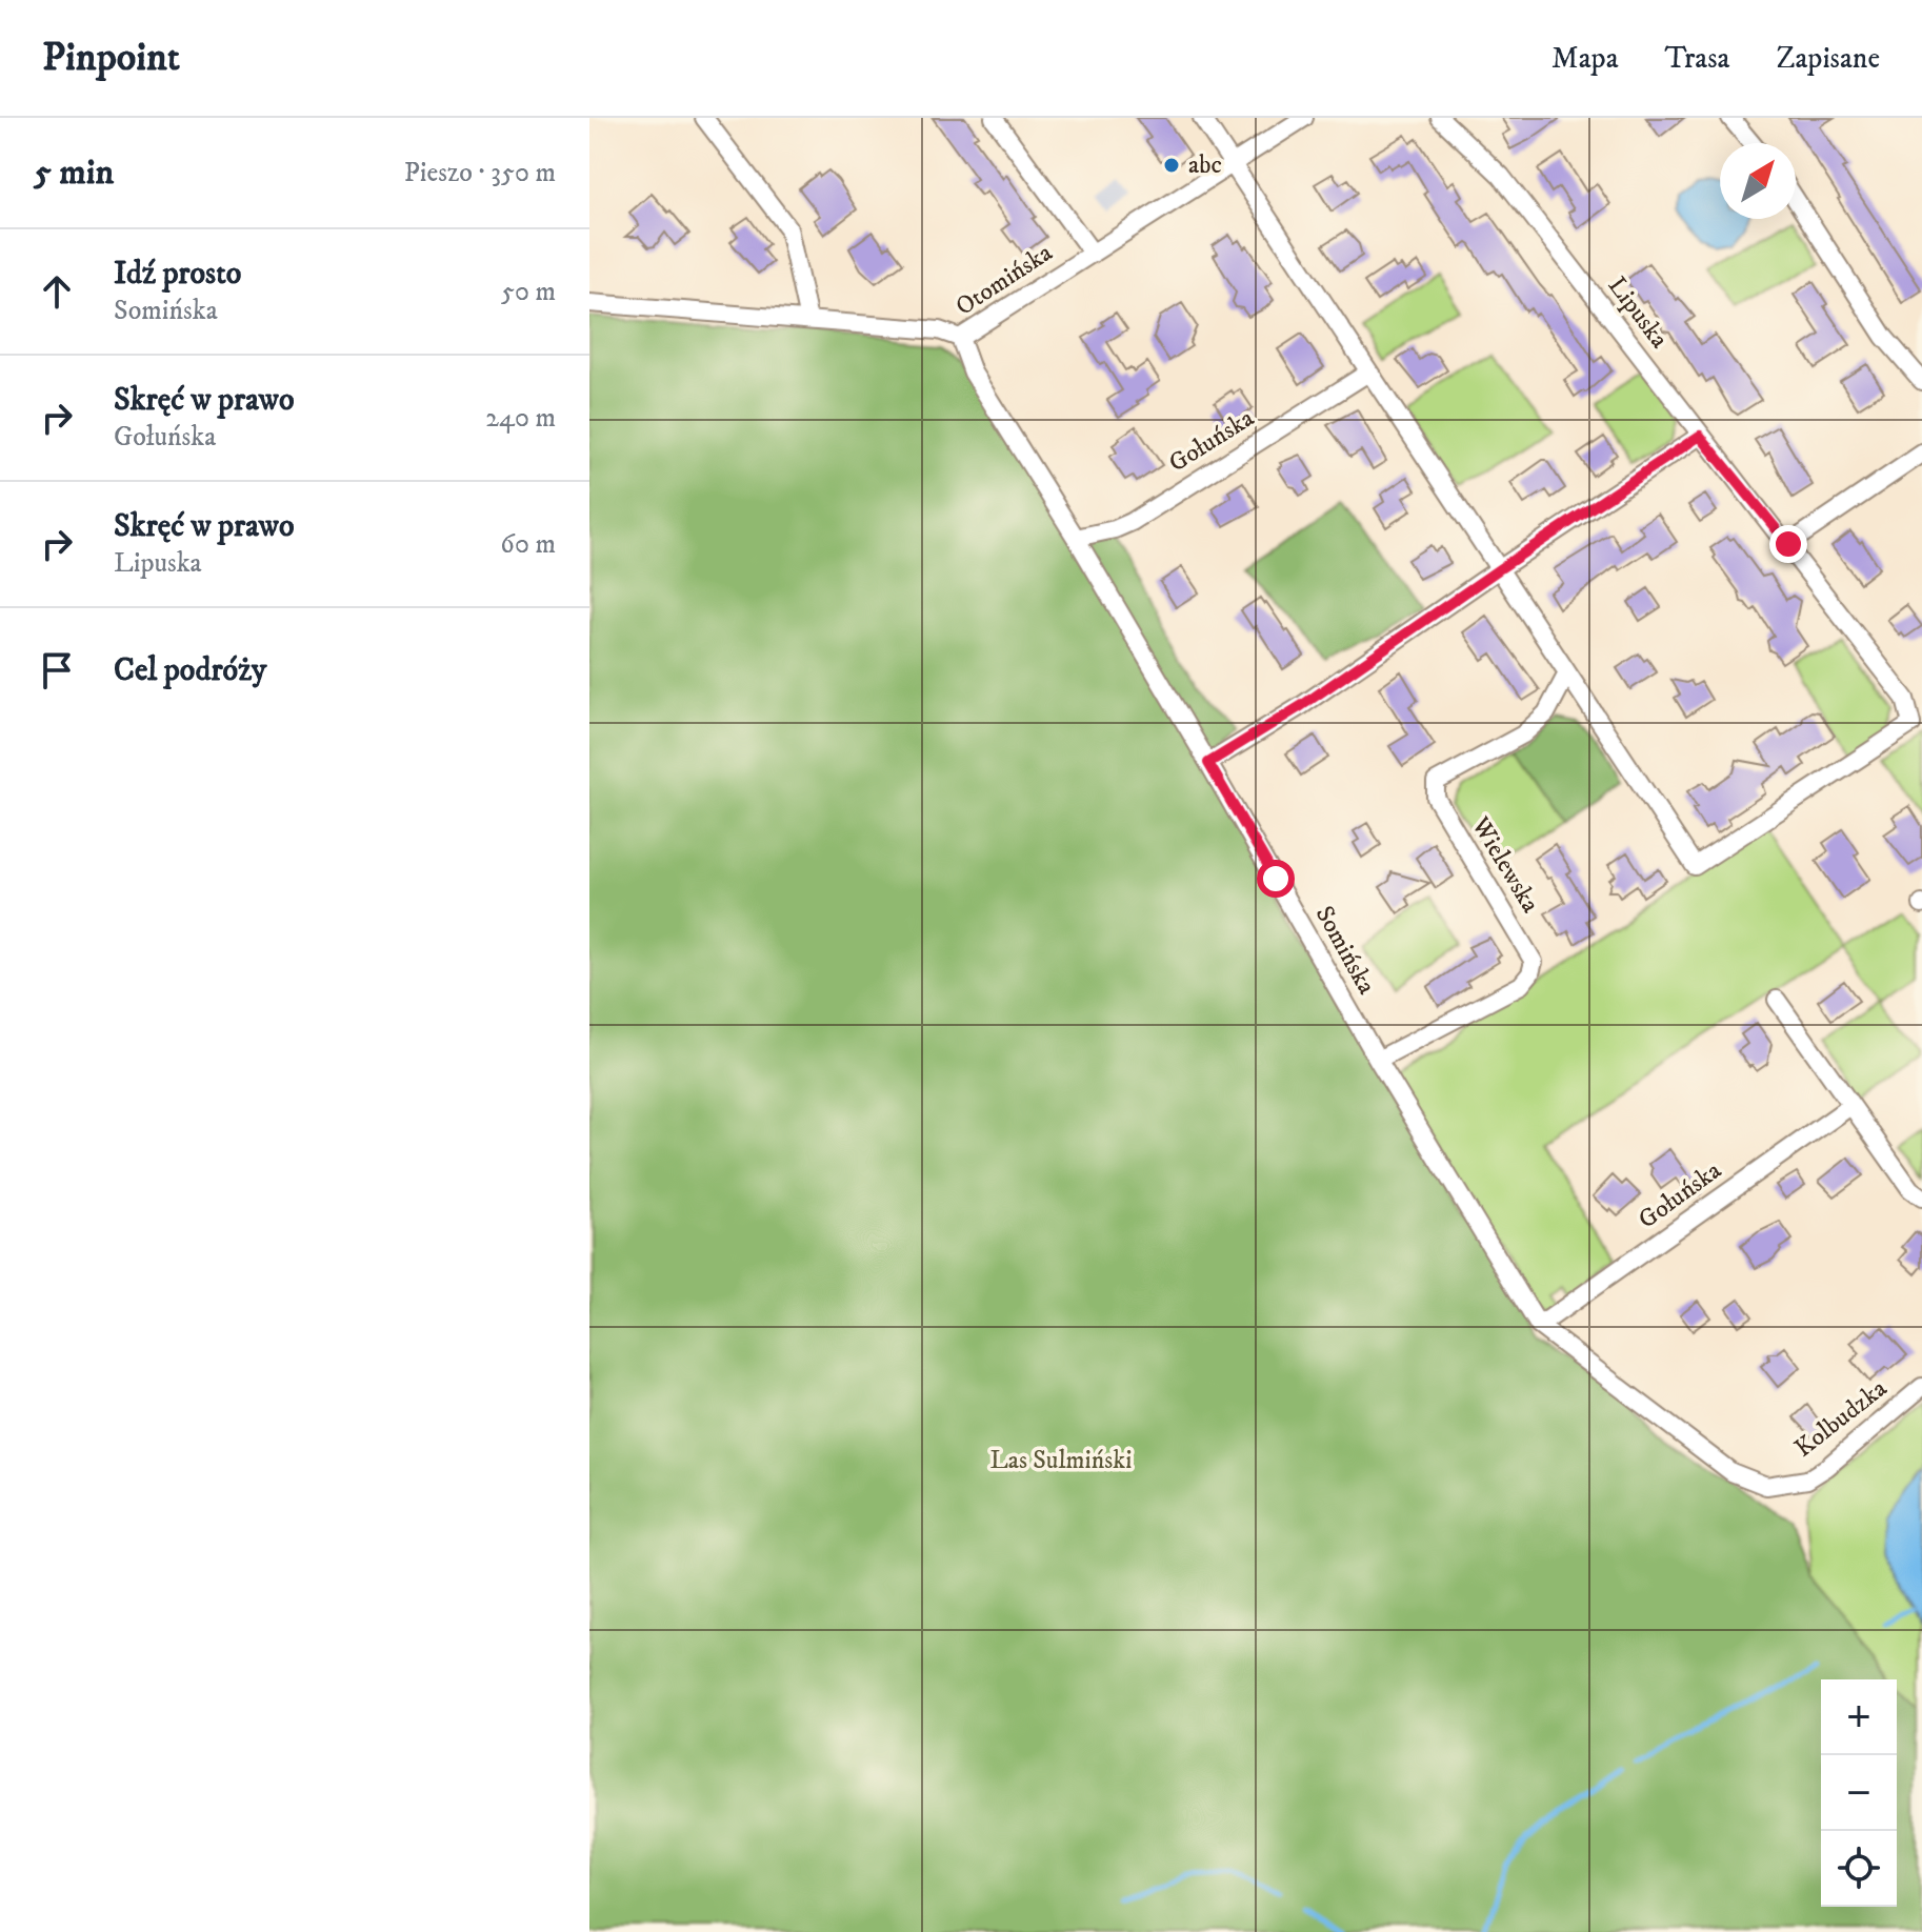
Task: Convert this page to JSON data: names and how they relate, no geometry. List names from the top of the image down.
{
  "streets": {
    "street": [
      "Otomińska",
      "Lipuska",
      "Gołuńska",
      "Wielewska",
      "Somińska",
      "Kolbudzka"
    ]
  },
  "crossings": [
    ["Otomińska", "Somińska"],
    ["Lipuska", "Wielewska"],
    ["Gołuńska", "Somińska"],
    ["Wielewska", "Somińska"],
    ["Somińska", "Kolbudzka"]
  ],
  "parks": ["Las Sulmiński"],
  "places": ["abc"],
  "north": "top right",
  "page": {
    "header": "Pinpoint",
    "nav": ["Mapa", "Trasa", "Zapisane"],
    "heading": ["5 min", "Pieszo · 350 m"],
    "list": [
      ["Idź prosto", "Somińska", "50 m"],
      ["Skręć w prawo", "Gołuńska", "240 m"],
      ["Skręć w prawo", "Lipuska", "60 m"],
      "Cel podróży"
    ],
    "map_buttons": ["+", "−"]
  }
}
